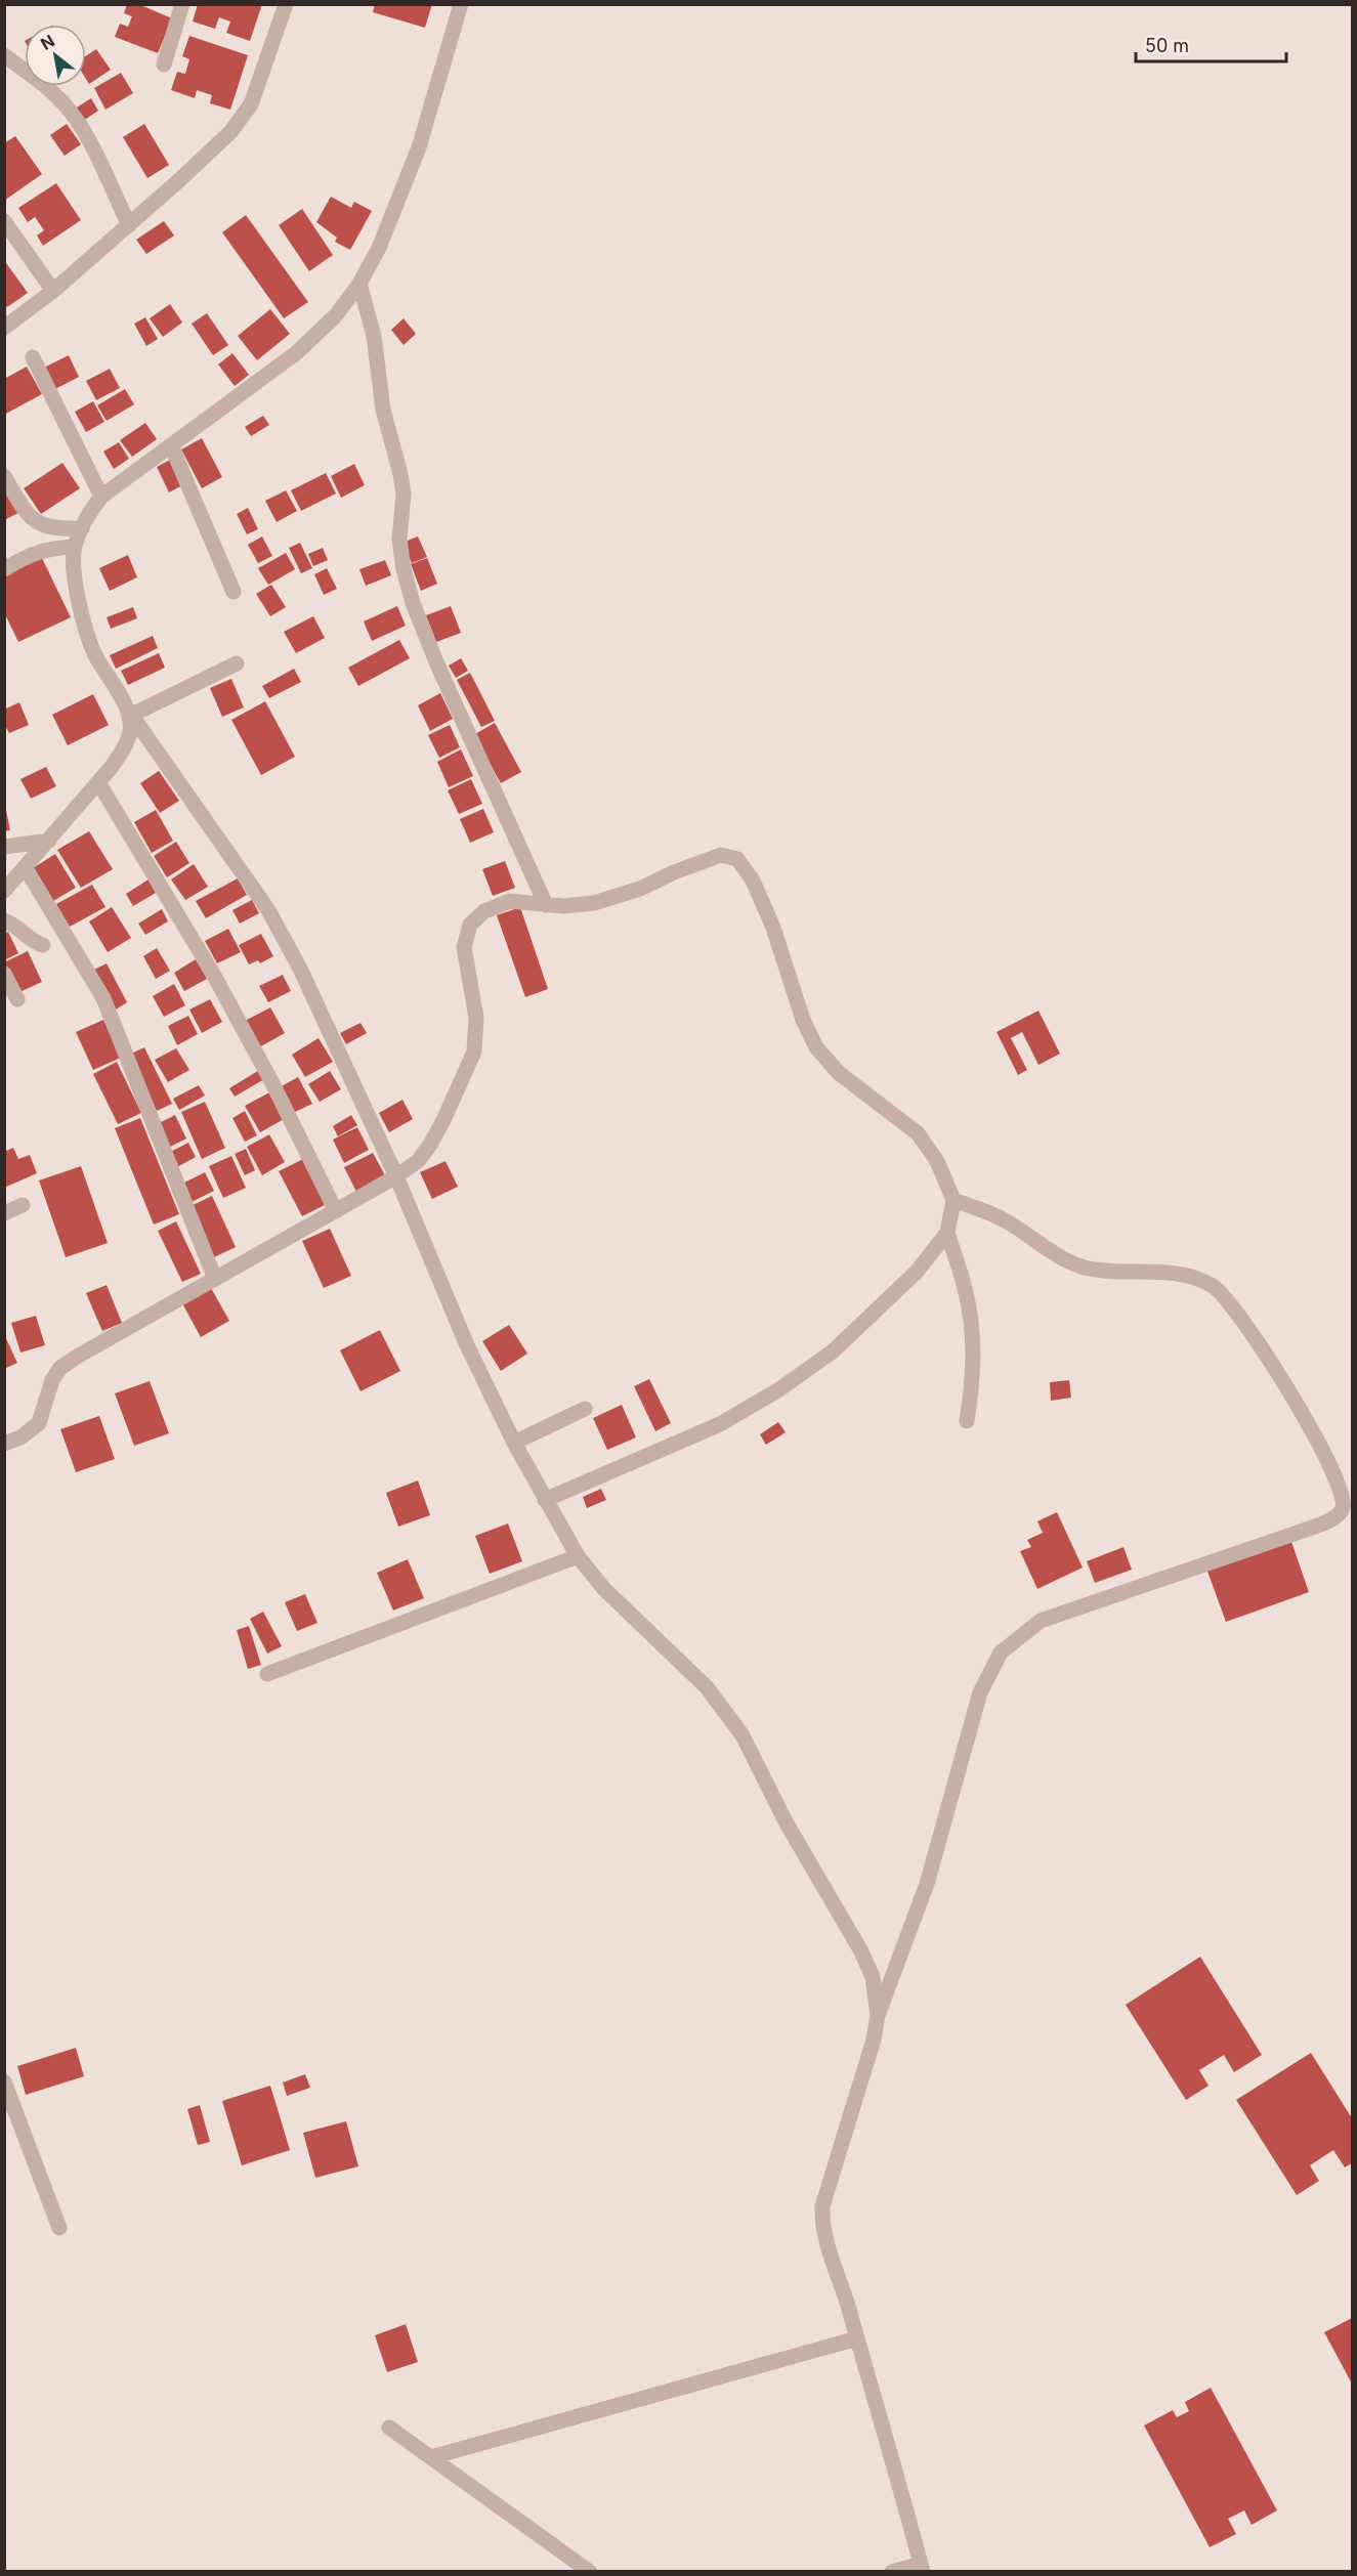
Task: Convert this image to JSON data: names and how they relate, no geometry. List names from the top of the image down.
{
  "scale_bar": "50 m",
  "north": "top left"
}
